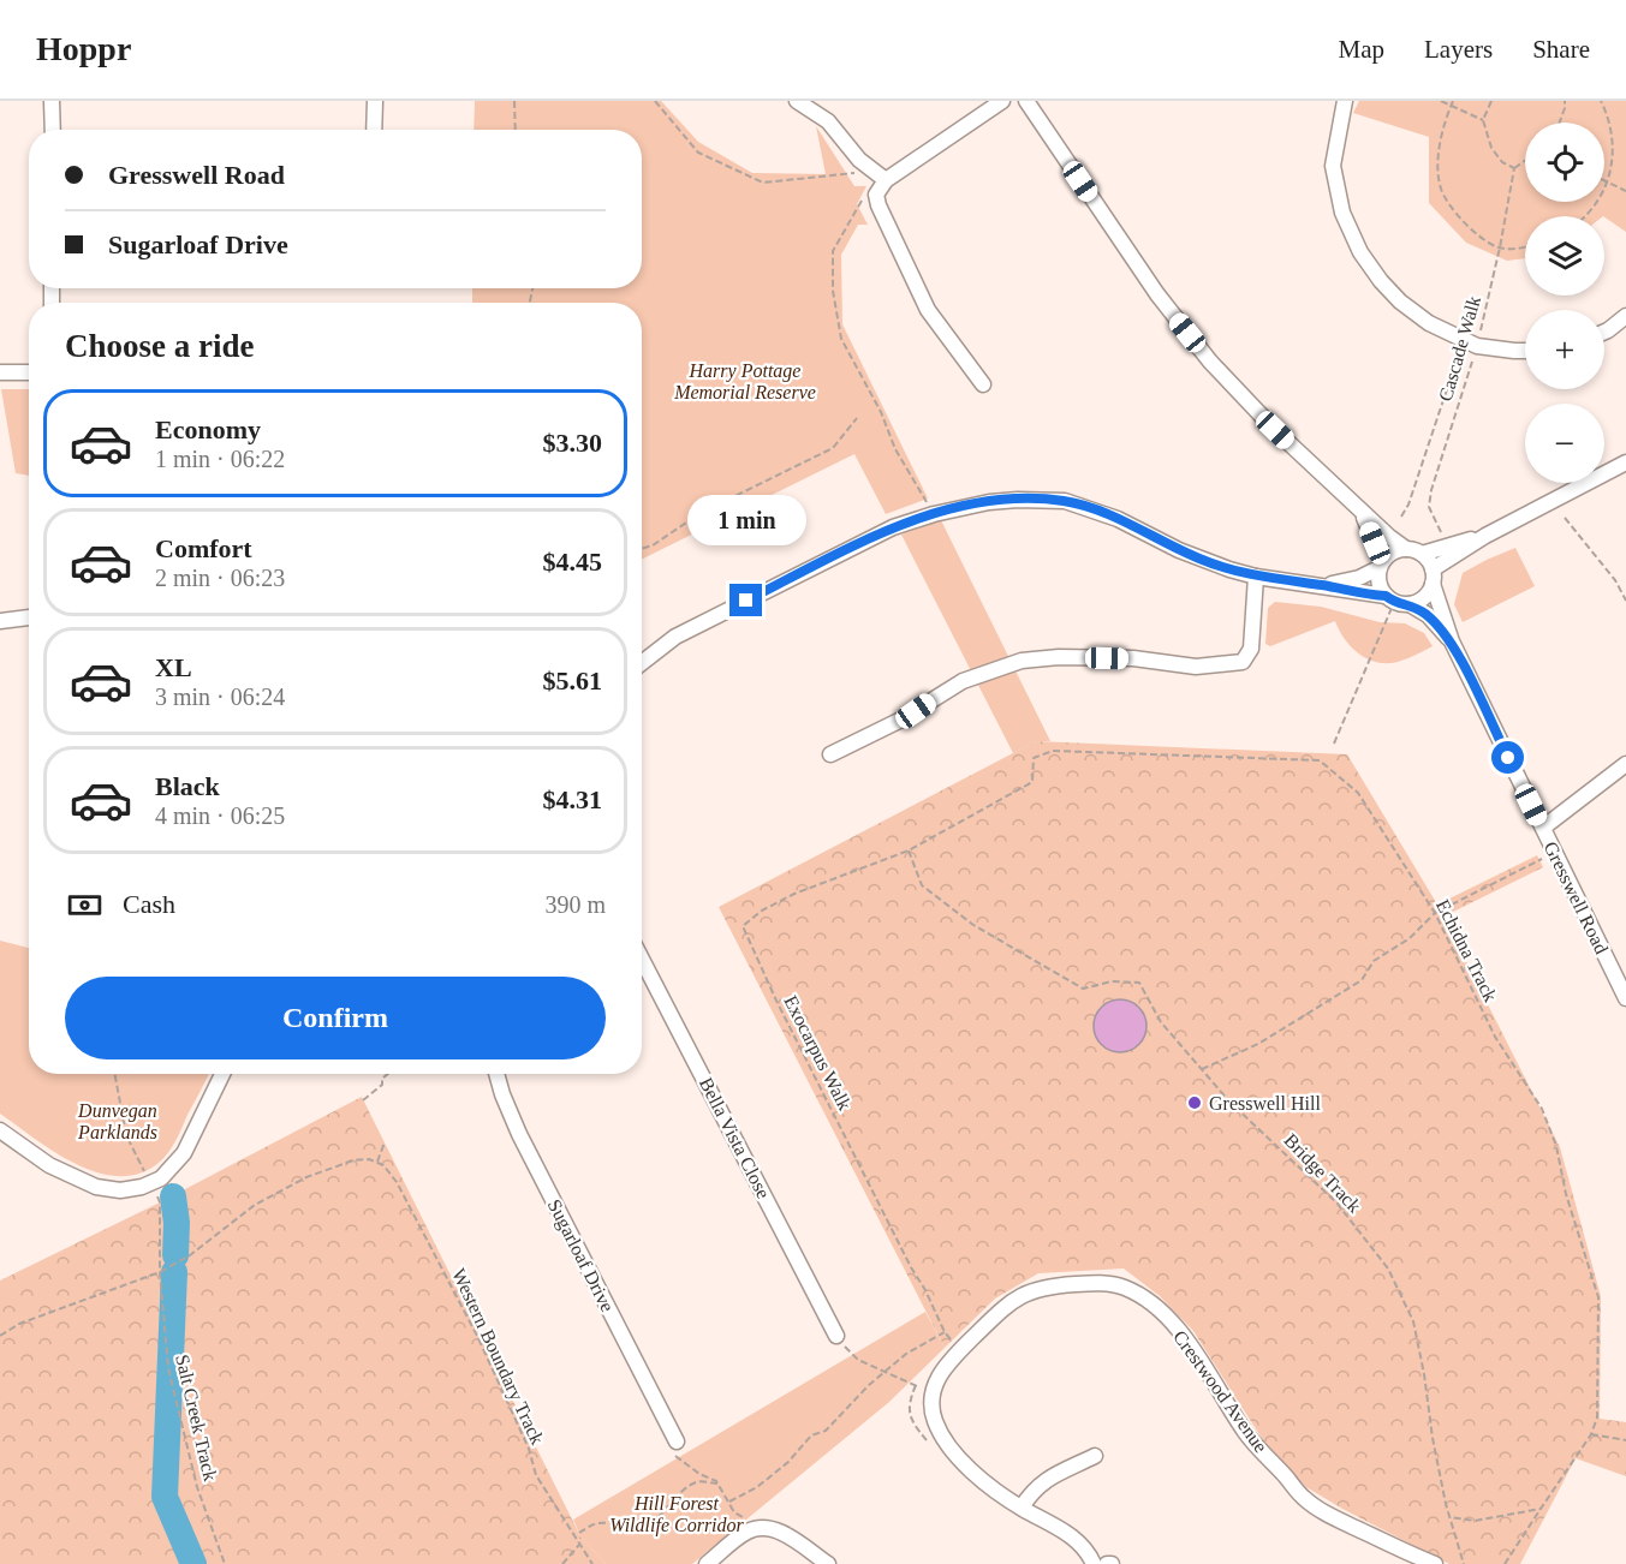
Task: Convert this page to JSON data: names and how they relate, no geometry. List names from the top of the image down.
{
  "streets": {
    "street": [
      "Gresswell Road",
      "Bella Vista Close",
      "Sugarloaf Drive",
      "Crestwood Avenue"
    ],
    "path": [
      "Cascade Walk",
      "Echidna Track",
      "Exocarpus Walk",
      "Bridge Track",
      "Western Boundary Track",
      "Salt Creek Track"
    ]
  },
  "crossings": [
    ["Echidna Track", "Exocarpus Walk"],
    ["Echidna Track", "Bridge Track"],
    ["Exocarpus Walk", "Bridge Track"],
    ["Exocarpus Walk", "Crestwood Avenue"]
  ],
  "parks": ["Harry Pottage Memorial Reserve", "Dunvegan Parklands", "Hill Forest Wildlife Corridor"],
  "places": ["Gresswell Hill"],
  "page": {
    "header": "Hoppr",
    "nav": ["Map", "Layers", "Share"],
    "map_buttons": ["+", "−"],
    "banner": ["Gresswell Road", "Sugarloaf Drive"],
    "heading": "Choose a ride",
    "list": [
      {
        "name": "Economy",
        "note": "1 min · 06:22",
        "value": "$3.30"
      },
      {
        "name": "Comfort",
        "note": "2 min · 06:23",
        "value": "$4.45"
      },
      {
        "name": "XL",
        "note": "3 min · 06:24",
        "value": "$5.61"
      },
      {
        "name": "Black",
        "note": "4 min · 06:25",
        "value": "$4.31"
      }
    ],
    "bubble": "1 min",
    "pay": ["Cash", "390 m"],
    "buttons": "Confirm"
  }
}
